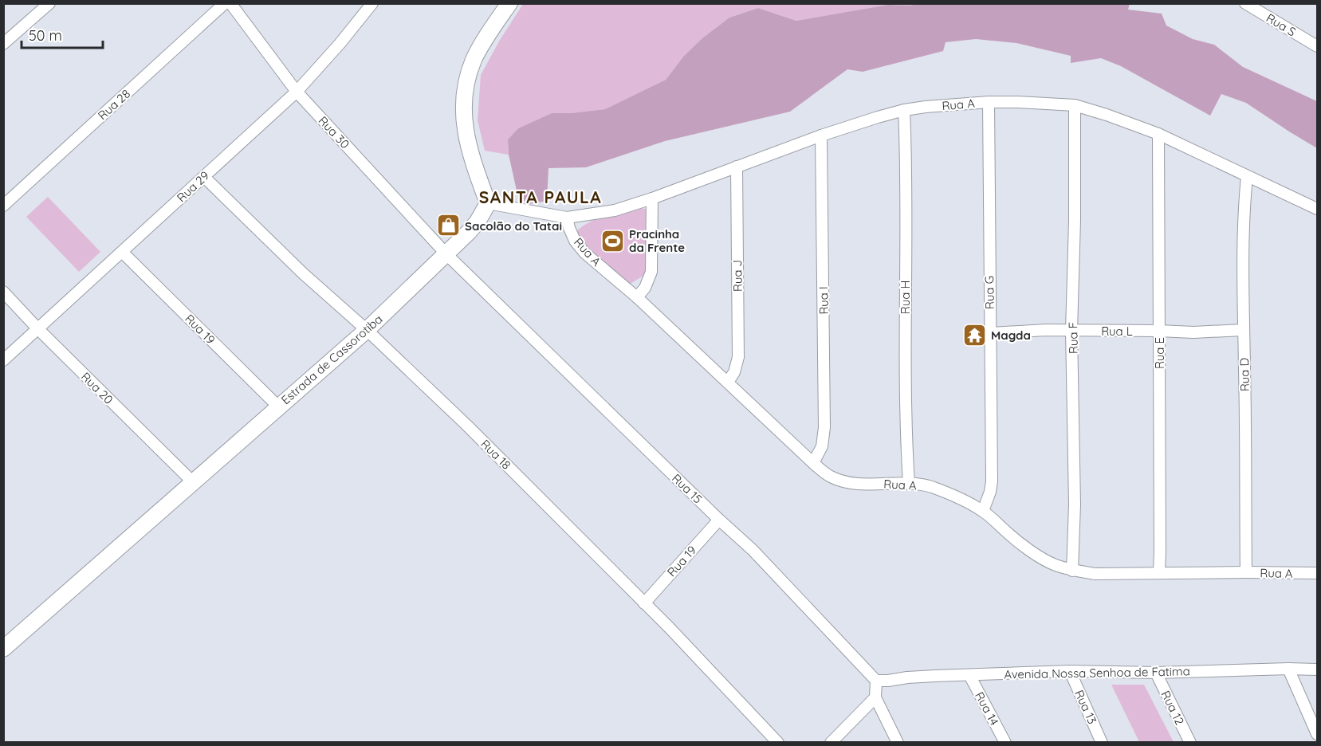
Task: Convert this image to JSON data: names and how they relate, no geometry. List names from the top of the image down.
{
  "streets": {
    "main road": ["Estrada de Cassorotiba"],
    "street": [
      "Rua S",
      "Rua 28",
      "Rua A",
      "Rua 30",
      "Rua 29",
      "Rua J",
      "Rua G",
      "Rua H",
      "Rua I",
      "Rua 19",
      "Rua L",
      "Rua F",
      "Rua E",
      "Rua D",
      "Rua 20",
      "Rua 18",
      "Rua 15",
      "Avenida Nossa Senhoa de Fatima",
      "Rua 13",
      "Rua 12",
      "Rua 14"
    ]
  },
  "crossings": [
    ["Rua A", "Rua J"],
    ["Rua A", "Rua G"],
    ["Rua A", "Rua H"],
    ["Rua A", "Rua I"],
    ["Rua A", "Rua F"],
    ["Rua A", "Rua E"],
    ["Rua A", "Estrada de Cassorotiba"],
    ["Rua A", "Rua D"],
    ["Rua 30", "Rua 29"],
    ["Rua 30", "Estrada de Cassorotiba"],
    ["Rua 30", "Rua 15"],
    ["Rua 29", "Rua 19"],
    ["Rua 29", "Rua 20"],
    ["Rua 29", "Rua 18"],
    ["Rua G", "Rua L"],
    ["Rua 19", "Estrada de Cassorotiba"],
    ["Rua 19", "Rua 18"],
    ["Rua 19", "Rua 15"],
    ["Rua L", "Rua F"],
    ["Rua L", "Rua E"],
    ["Rua L", "Rua D"],
    ["Estrada de Cassorotiba", "Rua 20"],
    ["Estrada de Cassorotiba", "Rua 18"],
    ["Estrada de Cassorotiba", "Rua 15"],
    ["Rua 15", "Avenida Nossa Senhoa de Fatima"],
    ["Avenida Nossa Senhoa de Fatima", "Rua 13"],
    ["Avenida Nossa Senhoa de Fatima", "Rua 12"],
    ["Avenida Nossa Senhoa de Fatima", "Rua 14"]
  ],
  "districts": ["SANTA PAULA"],
  "places": {
    "shop": ["Sacolão do Tatai"],
    "sports": ["Pracinha da Frente"],
    "temple": ["Magda"]
  },
  "scale_bar": "50 m"
}
